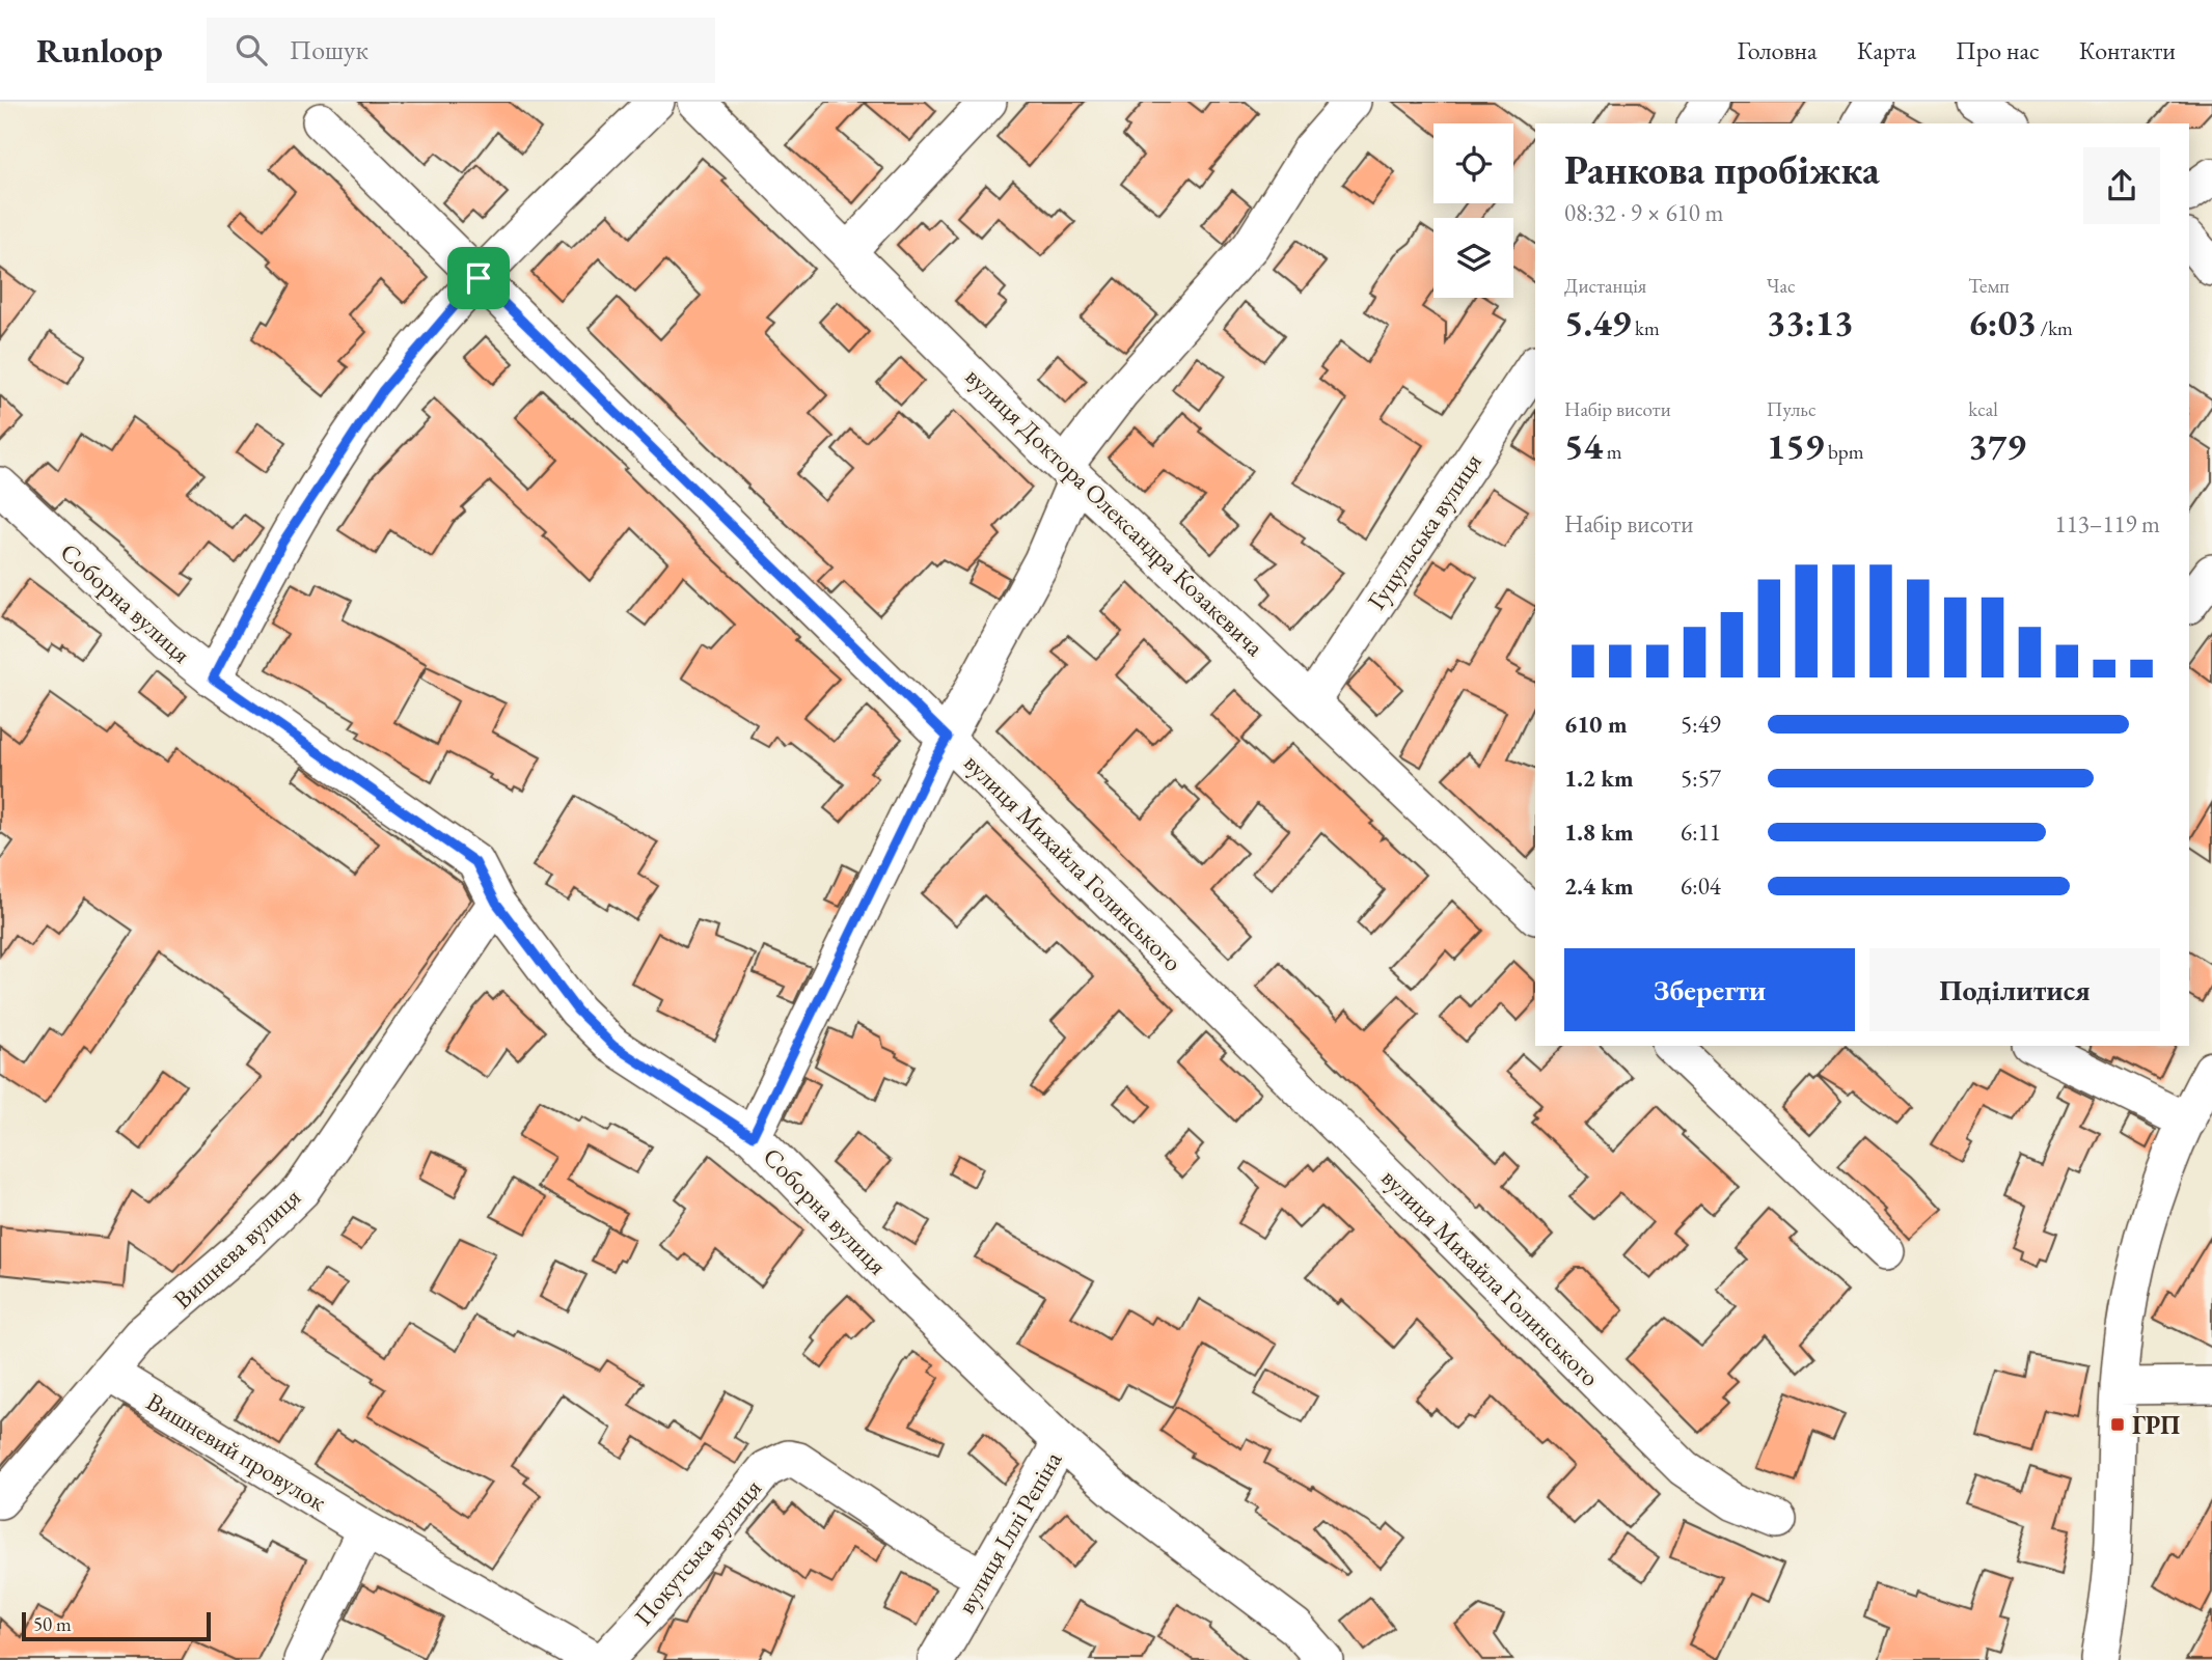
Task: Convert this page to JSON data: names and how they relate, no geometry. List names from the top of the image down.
{
  "streets": {
    "street": [
      "вулиця Доктора Олександра Козакевича",
      "Гуцульська вулиця",
      "Соборна вулиця",
      "вулиця Михайла Голинського",
      "Вишнева вулиця",
      "Вишневий провулок",
      "вулиця Іллі Рєпіна",
      "Покутська вулиця"
    ]
  },
  "crossings": [
    ["вулиця Доктора Олександра Козакевича", "Гуцульська вулиця"],
    ["Соборна вулиця", "Вишнева вулиця"],
    ["Соборна вулиця", "вулиця Іллі Рєпіна"],
    ["Вишнева вулиця", "Вишневий провулок"],
    ["вулиця Іллі Рєпіна", "Покутська вулиця"]
  ],
  "places": {
    "transit": ["ГРП"]
  },
  "scale_bar": "50 m",
  "page": {
    "header": "Runloop",
    "search": "Пошук",
    "nav": [
      "Головна",
      "Карта",
      "Про нас",
      "Контакти"
    ],
    "heading": ["Ранкова пробіжка", "08:32 · 9 × 610 m"],
    "stats": [
      ["Дистанція", "5.49 km"],
      ["Час", "33:13"],
      ["Темп", "6:03 /km"],
      ["Набір висоти", "54 m"],
      ["Пульс", "159 bpm"],
      ["kcal", "379"]
    ],
    "chart": ["Набір висоти", "113–119 m"],
    "list": [
      {
        "name": "610 m",
        "note": "5:49"
      },
      {
        "name": "1.2 km",
        "note": "5:57"
      },
      {
        "name": "1.8 km",
        "note": "6:11"
      },
      {
        "name": "2.4 km",
        "note": "6:04"
      }
    ],
    "buttons": ["Зберегти", "Поділитися"],
    "scale": "50 m"
  }
}
